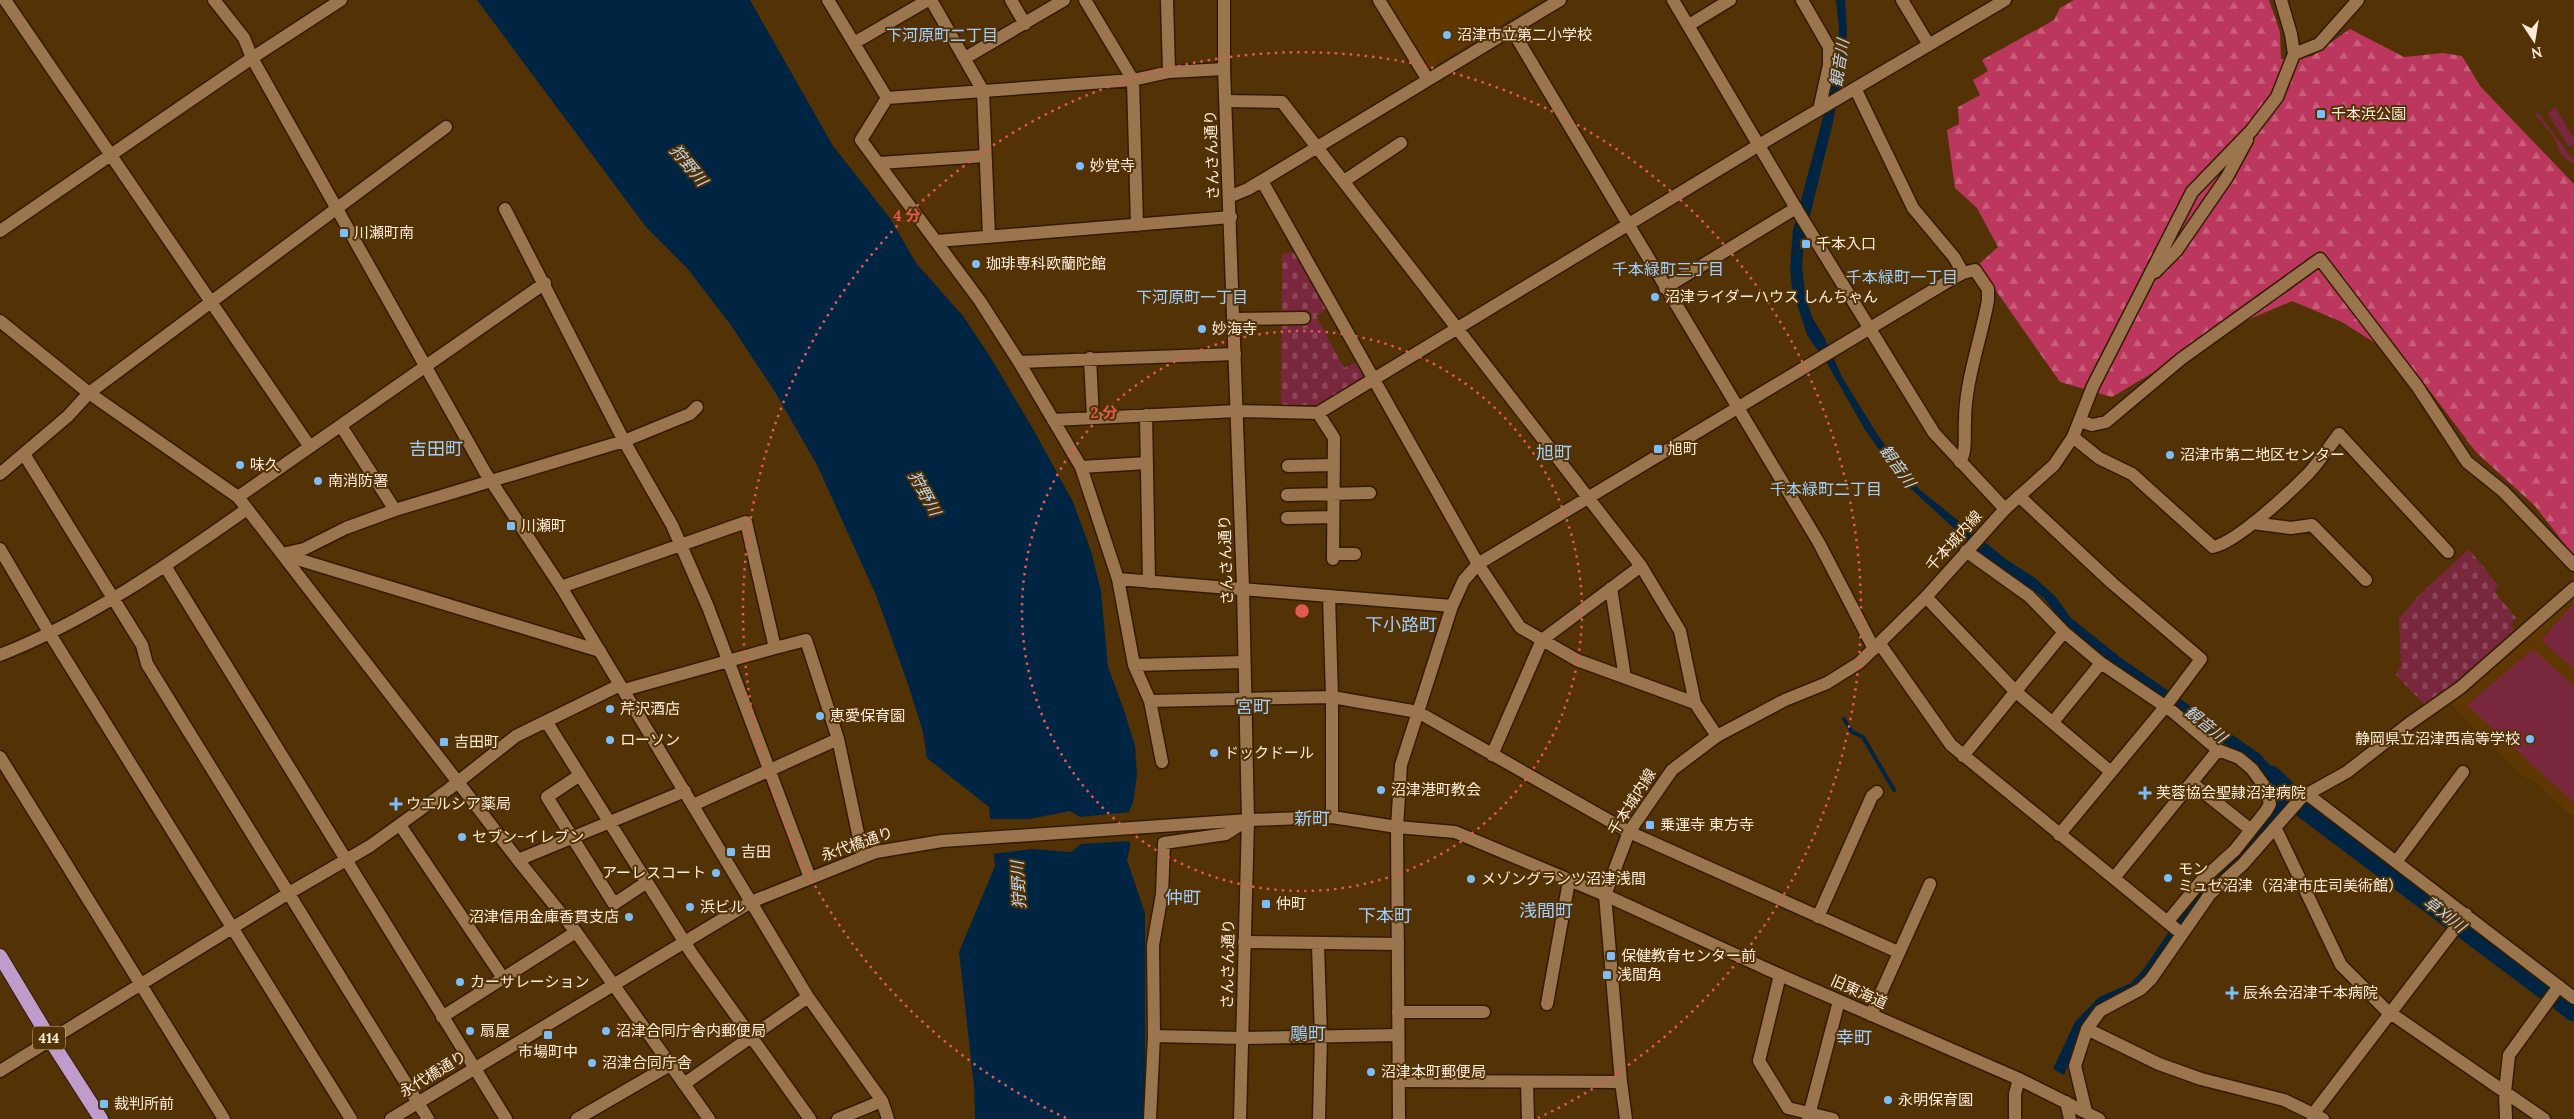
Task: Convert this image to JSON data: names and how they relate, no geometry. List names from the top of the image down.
{
  "streets": {
    "highway": ["414"],
    "street": [
      "さんさん通り",
      "千本城内線",
      "永代橋通り",
      "旧東海道"
    ]
  },
  "crossings": [
    ["さんさん通り", "永代橋通り"],
    ["千本城内線", "旧東海道"]
  ],
  "districts": [
    "下河原町二丁目",
    "千本緑町三丁目",
    "千本緑町一丁目",
    "下河原町一丁目",
    "吉田町",
    "旭町",
    "千本緑町二丁目",
    "下小路町",
    "宮町",
    "新町",
    "仲町",
    "浅間町",
    "下本町",
    "鵰町",
    "幸町"
  ],
  "water": ["観音川", "狩野川", "草刈川"],
  "places": {
    "other": [
      "沼津市立第二小学校",
      "妙覚寺",
      "珈琲専科欧蘭陀館",
      "沼津ライダーハウス しんちゃん",
      "妙海寺",
      "沼津市第二地区センター",
      "味久",
      "南消防署",
      "芹沢酒店",
      "恵愛保育園",
      "静岡県立沼津西高等学校",
      "ローソン",
      "ドックドール",
      "沼津港町教会",
      "セブン-イレブン",
      "アーレスコート",
      "モン ミュゼ沼津（沼津市庄司美術館）",
      "メゾングランツ沼津浅間",
      "浜ビル",
      "沼津信用金庫香貫支店",
      "カーサレーション",
      "扇屋",
      "沼津合同庁舎内郵便局",
      "沼津合同庁舎",
      "沼津本町郵便局",
      "永明保育園"
    ],
    "transit": [
      "千本浜公園",
      "川瀬町南",
      "千本入口",
      "旭町",
      "川瀬町",
      "吉田町",
      "乗運寺 東方寺",
      "吉田",
      "仲町",
      "保健教育センター前",
      "浅間角",
      "市場町中",
      "裁判所前"
    ],
    "health": ["芙蓉協会聖隷沼津病院", "ウエルシア薬局", "辰糸会沼津千本病院"]
  },
  "north": "bottom",
  "rings": ["4 分", "2 分"]
}
